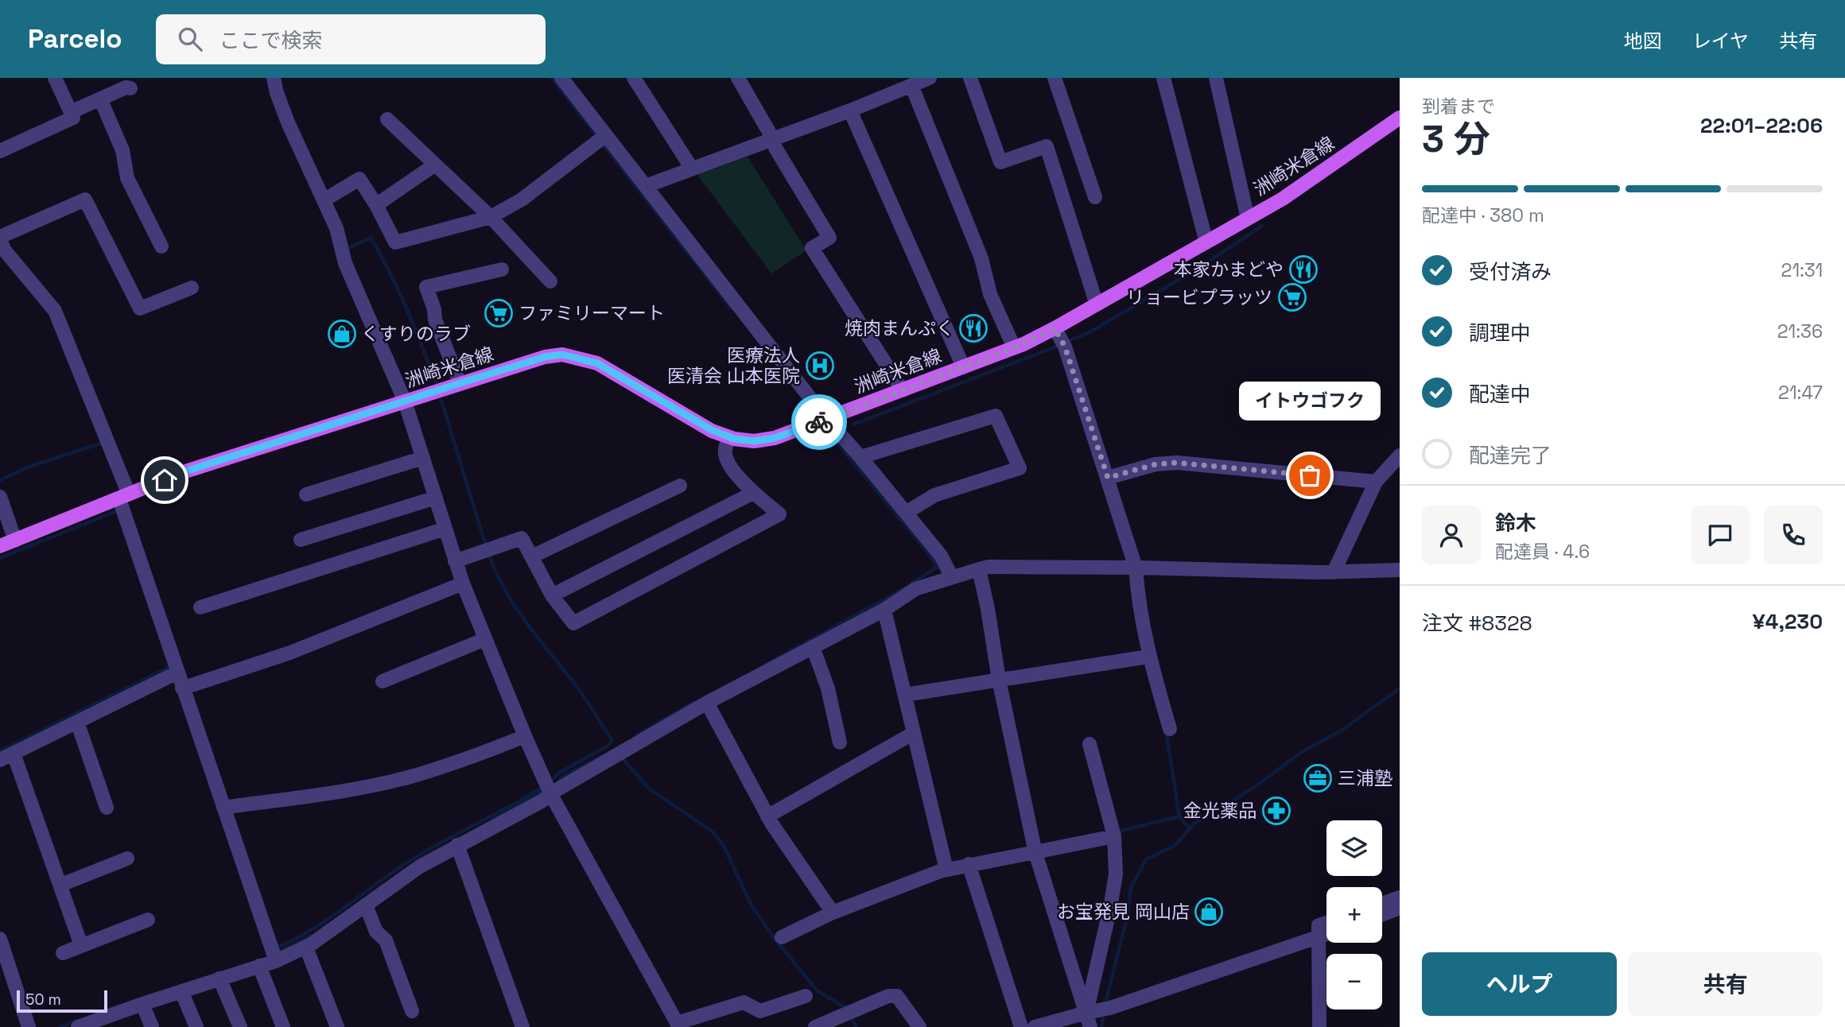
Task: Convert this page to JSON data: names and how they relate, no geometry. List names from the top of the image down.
{
  "streets": {
    "main road": ["洲崎米倉線"]
  },
  "places": {
    "restaurant": ["本家かまどや", "焼肉まんぷく"],
    "supermarket": ["リョービプラッツ", "ファミリーマート"],
    "shop": ["くすりのラブ", "お宝発見 岡山店"],
    "hospital": ["医療法人 医清会 山本医院"],
    "other": ["イトウゴフク"],
    "office": ["三浦塾"],
    "pharmacy": ["金光薬品"]
  },
  "scale_bar": "50 m",
  "page": {
    "header": "Parcelo",
    "search": "ここで検索",
    "nav": ["地図", "レイヤ", "共有"],
    "heading": ["3 分", "到着まで", "22:01–22:06"],
    "panel": [
      "鈴木",
      "配達員 · 4.6",
      "注文 #8328",
      "¥4,230"
    ],
    "bar": "配達中 · 380 m",
    "list": [
      ["受付済み", "21:31"],
      ["調理中", "21:36"],
      ["配達中", "21:47"],
      "配達完了"
    ],
    "bubble": "イトウゴフク",
    "map_buttons": ["+", "−"],
    "buttons": ["ヘルプ", "共有"],
    "scale": "50 m"
  }
}
